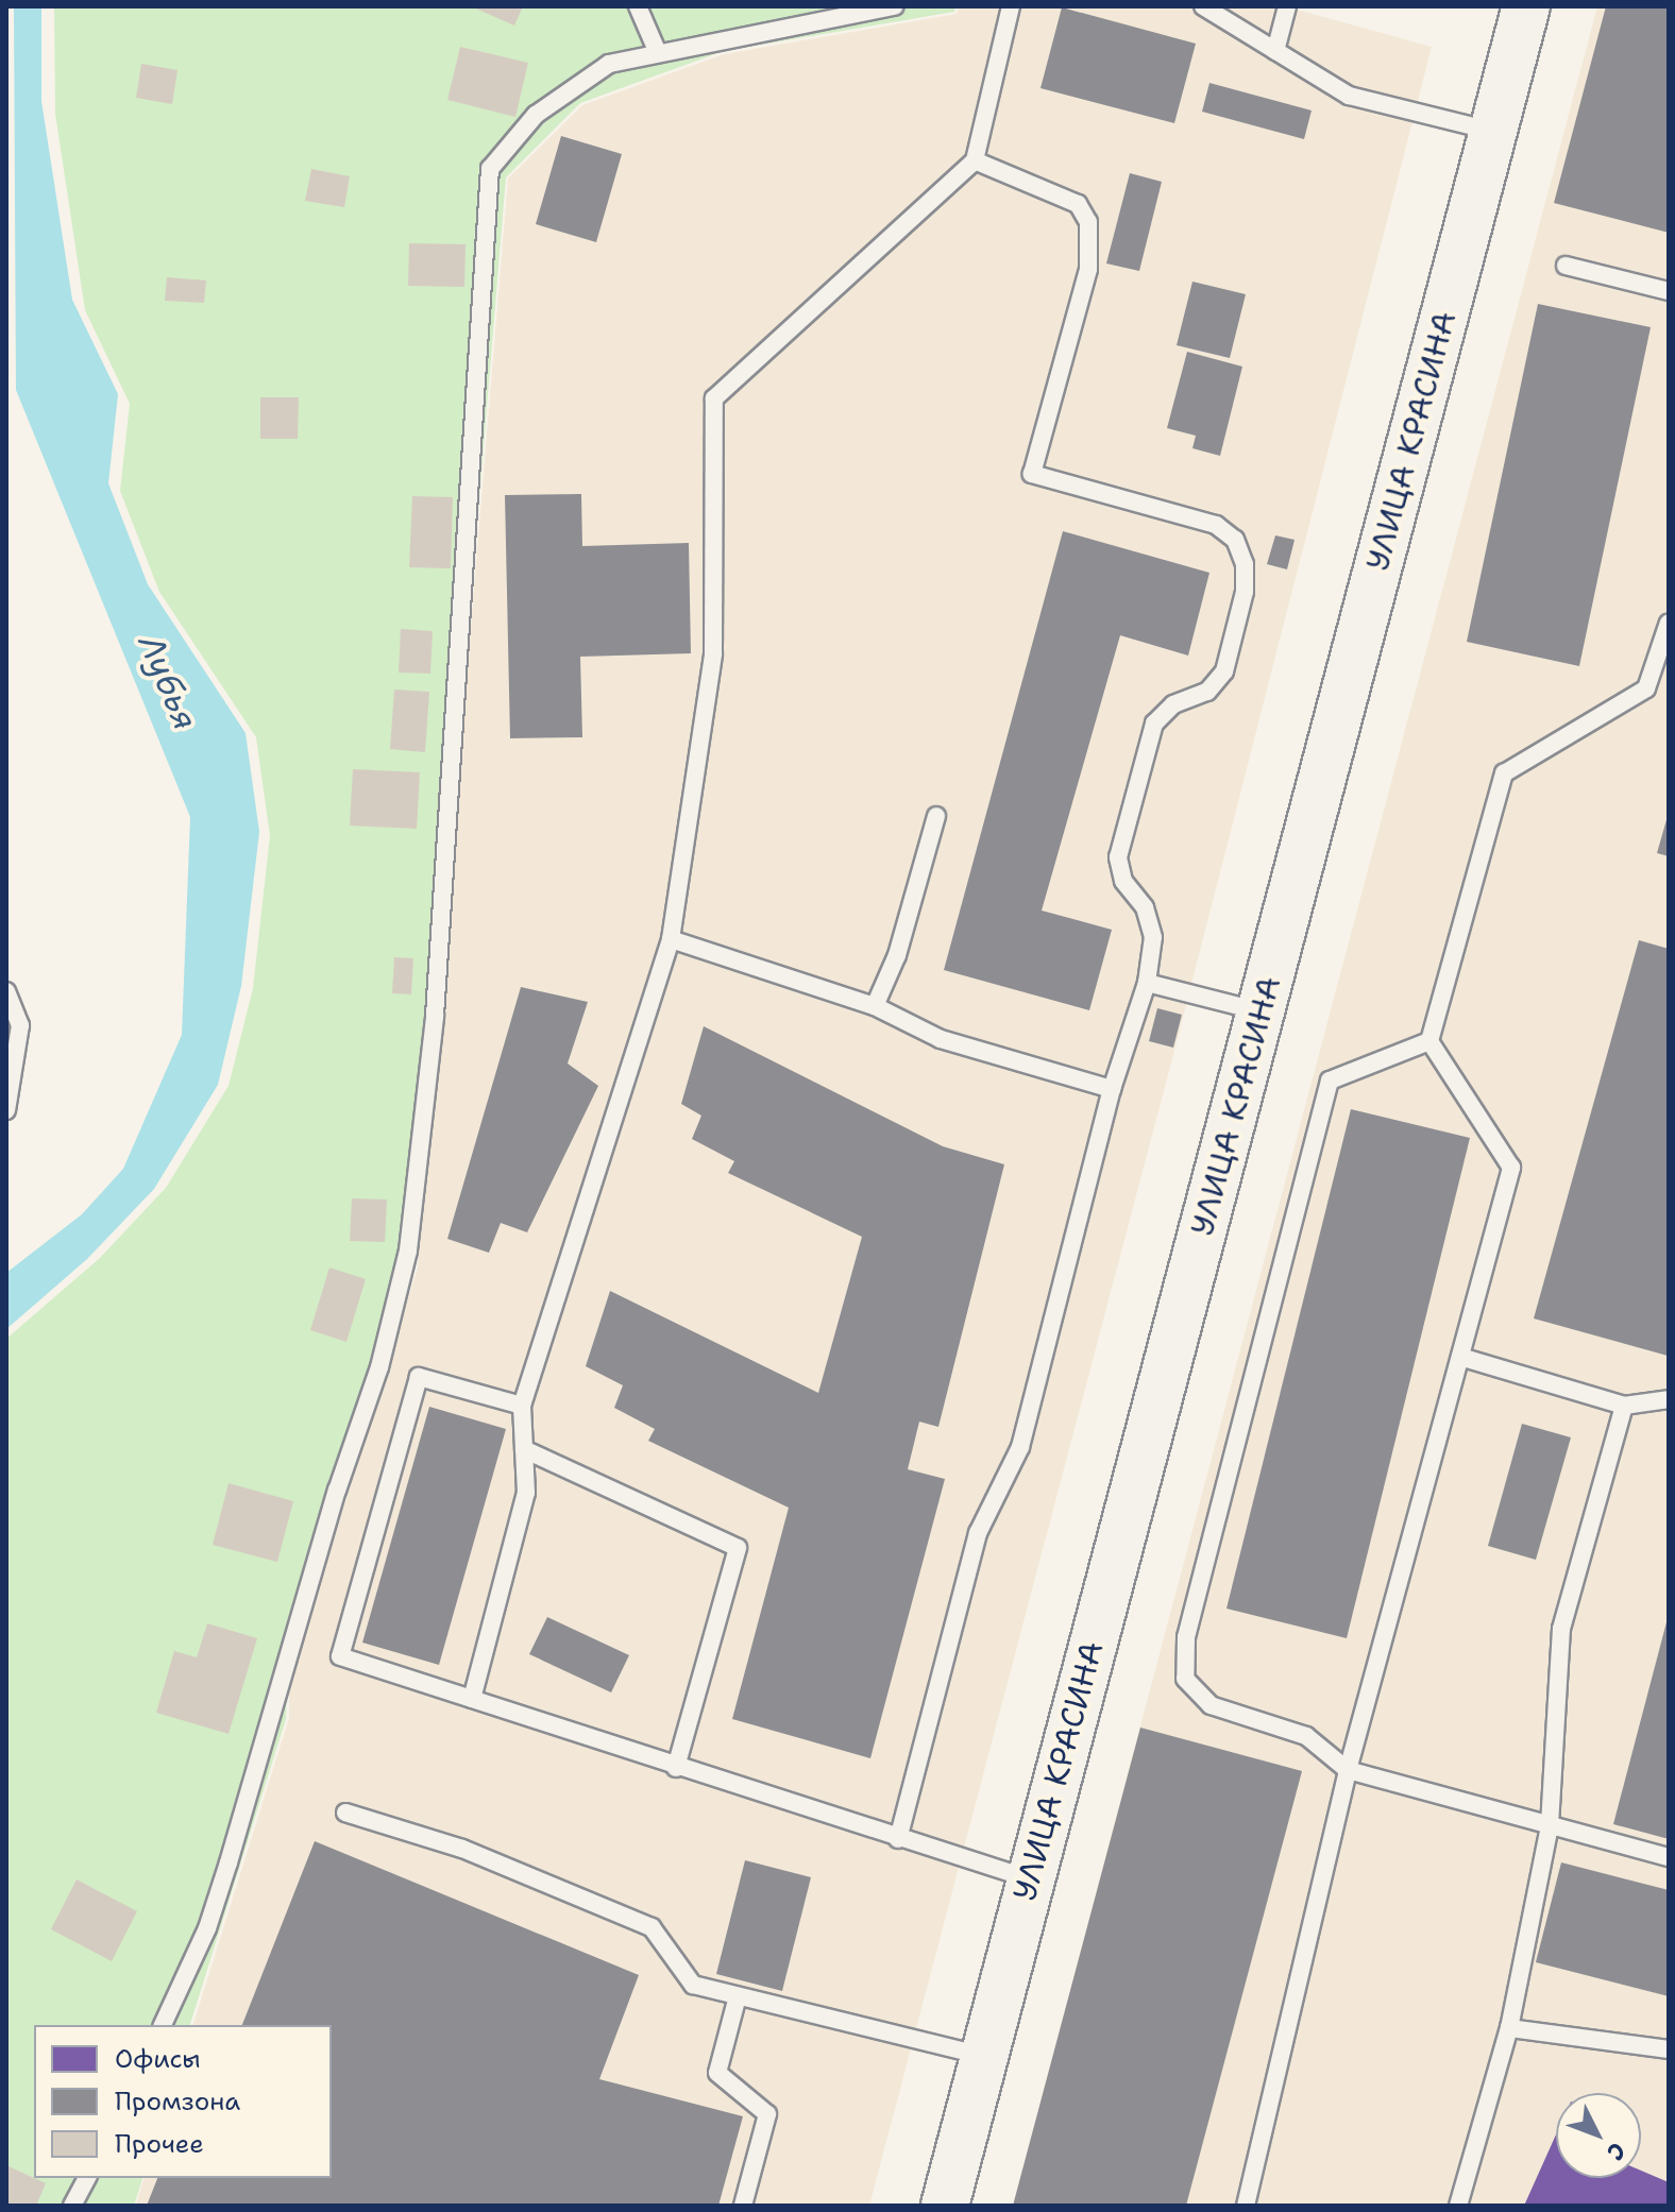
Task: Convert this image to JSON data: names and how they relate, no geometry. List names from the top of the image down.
{
  "streets": {
    "main road": ["УЛИЦА КРАСИНА"]
  },
  "water": ["Лубья"],
  "legend": ["Офисы", "Промзона", "Прочее"],
  "north": "bottom right"
}
